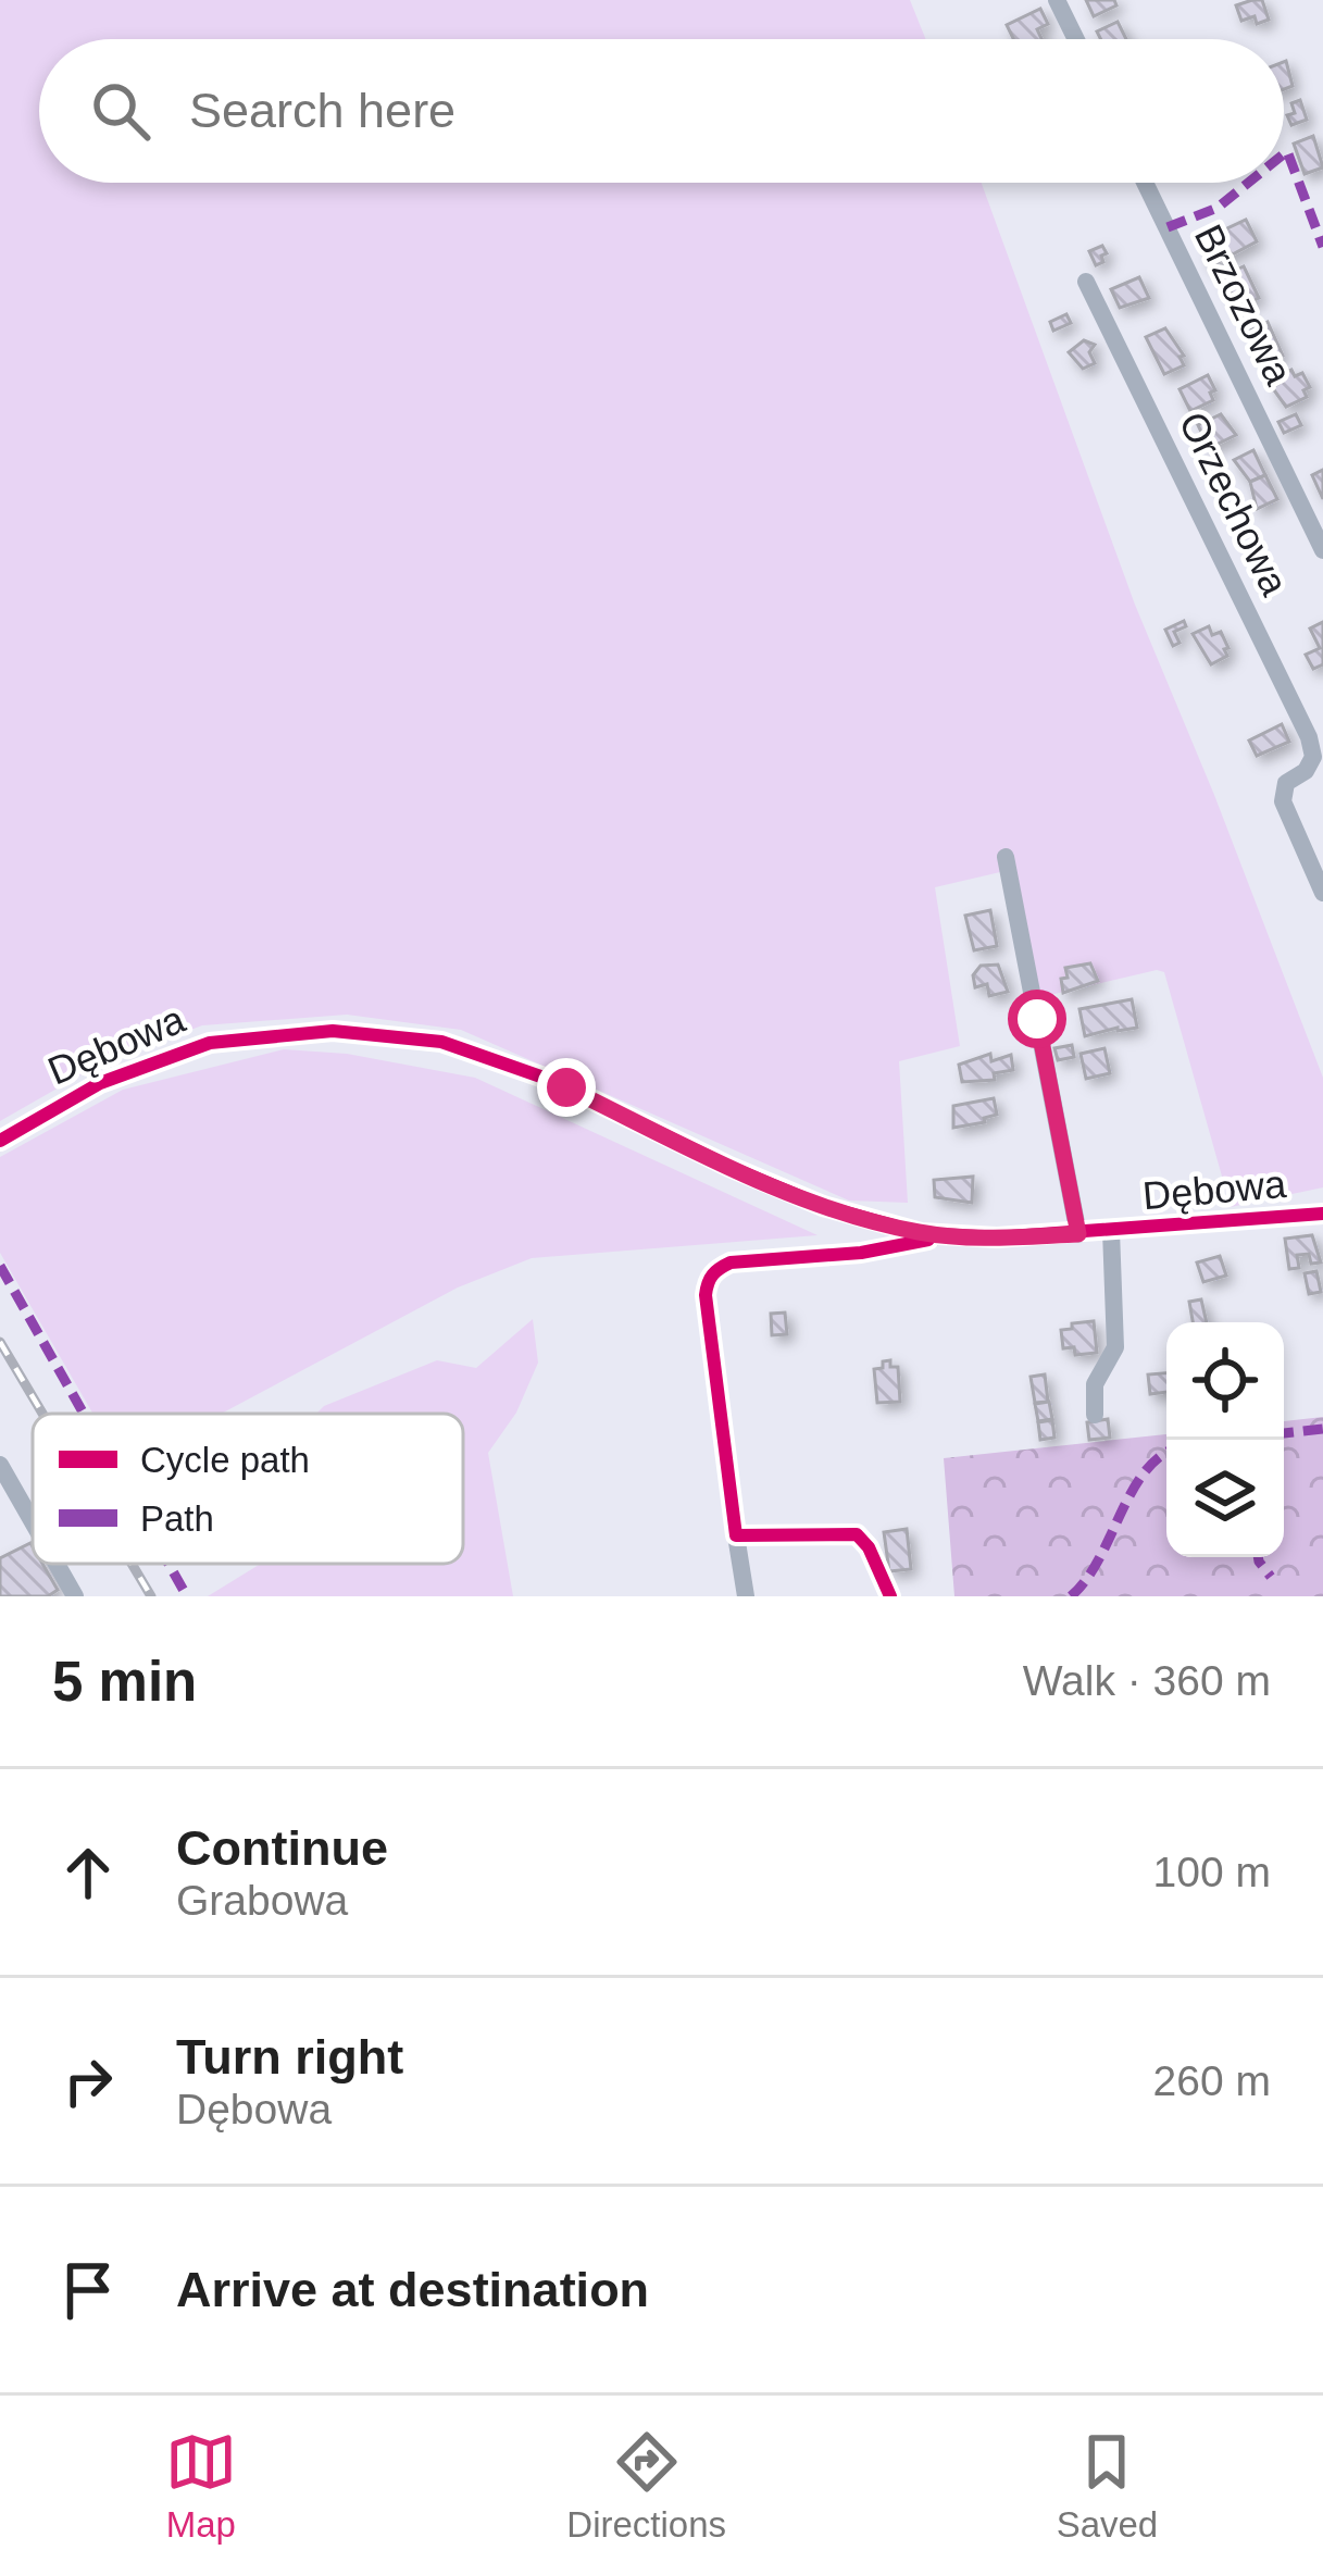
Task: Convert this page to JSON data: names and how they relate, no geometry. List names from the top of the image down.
{
  "streets": {
    "street": ["Brzozowa", "Orzechowa", "Dębowa"]
  },
  "legend": ["Cycle path", "Path"],
  "page": {
    "search": "Search here",
    "heading": ["5 min", "Walk · 360 m"],
    "list": [
      ["Continue", "Grabowa", "100 m"],
      ["Turn right", "Dębowa", "260 m"],
      "Arrive at destination"
    ],
    "nav": ["Map", "Directions", "Saved"]
  }
}
